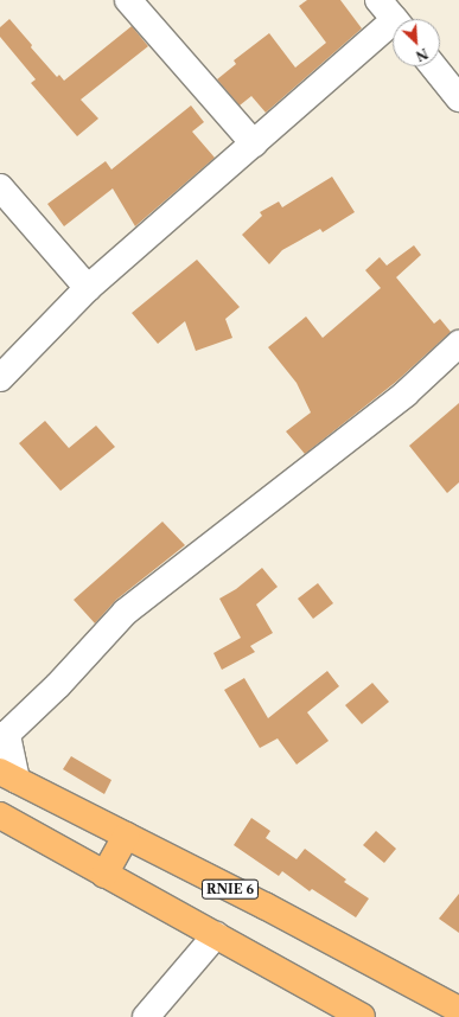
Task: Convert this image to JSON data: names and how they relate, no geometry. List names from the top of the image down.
{
  "streets": {
    "main road": ["RNIE 6"]
  },
  "north": "bottom right"
}
